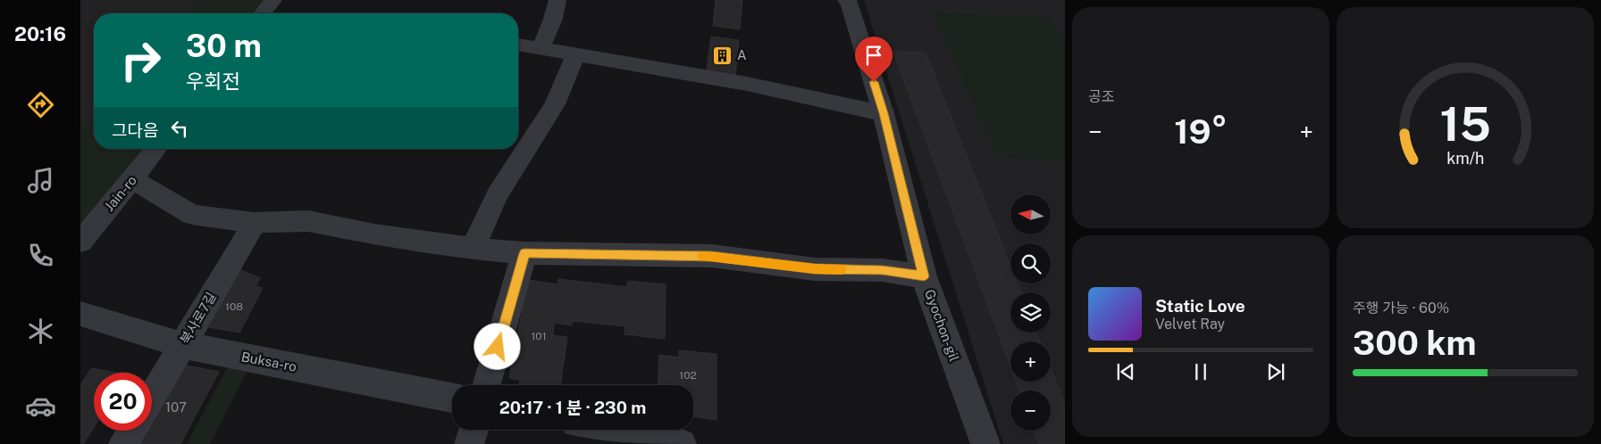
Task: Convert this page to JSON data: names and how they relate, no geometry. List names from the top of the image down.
{
  "streets": {
    "street": [
      "Jain-ro",
      "북사로7길",
      "Gyochon-gil",
      "Buksa-ro"
    ]
  },
  "crossings": [
    ["북사로7길", "Buksa-ro"]
  ],
  "places": {
    "building": ["A"]
  },
  "house_numbers": [
    "108",
    "101",
    "102",
    "107"
  ],
  "north": "left",
  "page": {
    "tabs": "20:16",
    "tile": [
      "공조",
      ["주행 가능 · 60%", "300 km"]
    ],
    "turn": ["30 m", "우회전"],
    "then": "그다음",
    "heat": ["−", "19°", "+"],
    "map_buttons": ["+", "−"],
    "song": ["Static Love", "Velvet Ray"],
    "limit": "20",
    "trip": "20:17 · 1 분 · 230 m",
    "gauge": ["15", "km/h"]
  }
}
